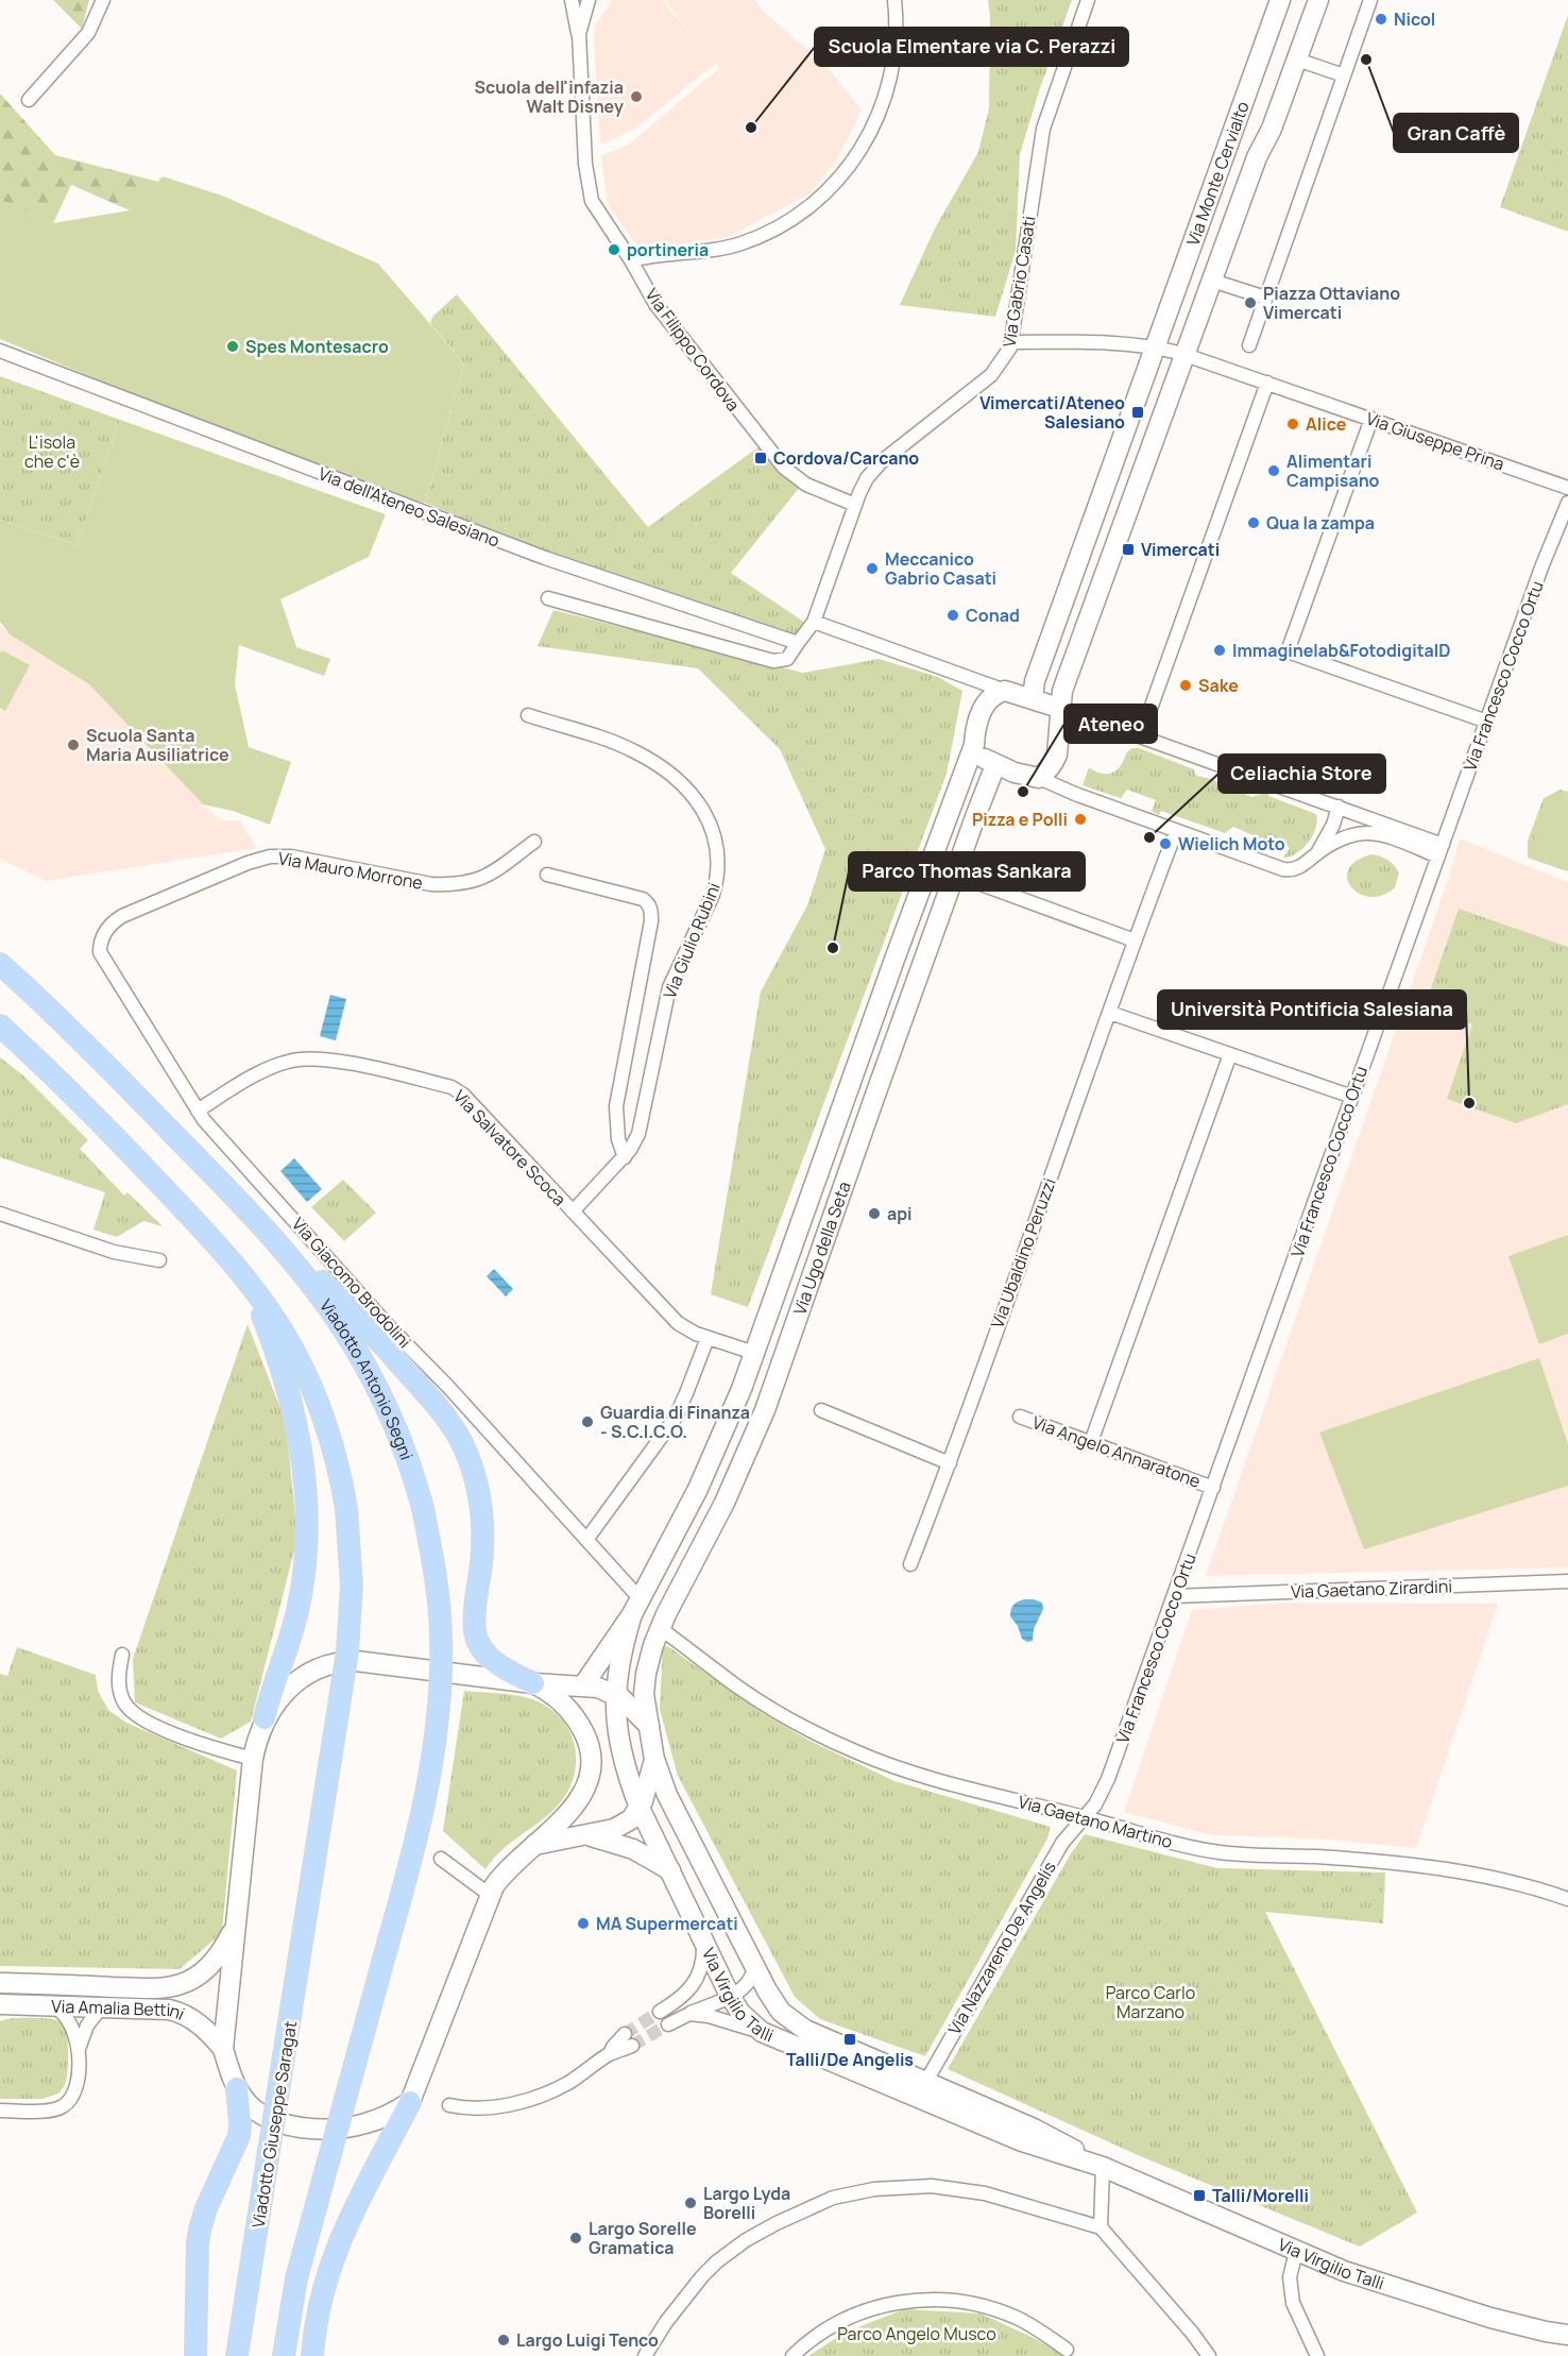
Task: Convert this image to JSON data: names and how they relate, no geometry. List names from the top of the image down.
{
  "streets": {
    "main road": ["Viadotto Antonio Segni", "Viadotto Giuseppe Saragat"],
    "street": [
      "Via Monte Cervialto",
      "Via Gabrio Casati",
      "Via Filippo Cordova",
      "Via Giuseppe Prina",
      "Via dell'Ateneo Salesiano",
      "Via Francesco Cocco Ortu",
      "Via Mauro Morrone",
      "Via Giulio Rubini",
      "Via Salvatore Scoca",
      "Via Ugo della Seta",
      "Via Ubaldino Peruzzi",
      "Via Giacomo Brodolini",
      "Via Angelo Annaratone",
      "Via Gaetano Zirardini",
      "Via Gaetano Martino",
      "Via Nazzareno De Angelis",
      "Via Virgilio Talli",
      "Via Amalia Bettini"
    ]
  },
  "crossings": [
    ["Via Gabrio Casati", "Via Filippo Cordova"],
    ["Via Francesco Cocco Ortu", "Via Angelo Annaratone"],
    ["Via Francesco Cocco Ortu", "Via Gaetano Zirardini"],
    ["Via Francesco Cocco Ortu", "Via Gaetano Martino"],
    ["Via Francesco Cocco Ortu", "Via Nazzareno De Angelis"],
    ["Via Mauro Morrone", "Via Giacomo Brodolini"],
    ["Via Giulio Rubini", "Via Salvatore Scoca"],
    ["Via Salvatore Scoca", "Via Ugo della Seta"],
    ["Via Salvatore Scoca", "Via Giacomo Brodolini"],
    ["Via Ugo della Seta", "Via Giacomo Brodolini"],
    ["Via Ugo della Seta", "Via Gaetano Martino"],
    ["Via Ugo della Seta", "Via Virgilio Talli"],
    ["Via Giacomo Brodolini", "Via Virgilio Talli"],
    ["Via Gaetano Martino", "Via Nazzareno De Angelis"],
    ["Via Nazzareno De Angelis", "Via Virgilio Talli"]
  ],
  "parks": ["L'isola che c'è", "Parco Carlo Marzano", "Parco Angelo Musco"],
  "places": {
    "other": [
      "Nicol",
      "Gran Caffè",
      "Scuola dell'infazia Walt Disney",
      "Scuola Elmentare via C. Perazzi",
      "portineria",
      "Piazza Ottaviano Vimercati",
      "Spes Montesacro",
      "Alice",
      "Alimentari Campisano",
      "Qua la zampa",
      "Meccanico Gabrio Casati",
      "Conad",
      "Immaginelab&FotodigitalD",
      "Sake",
      "Scuola Santa Maria Ausiliatrice",
      "Ateneo",
      "Pizza e Polli",
      "Celiachia Store",
      "Wielich Moto",
      "Parco Thomas Sankara",
      "Università Pontificia Salesiana",
      "api",
      "Guardia di Finanza - S.C.I.C.O.",
      "MA Supermercati",
      "Largo Lyda Borelli",
      "Largo Sorelle Gramatica",
      "Largo Luigi Tenco"
    ],
    "transit": [
      "Vimercati/Ateneo Salesiano",
      "Cordova/Carcano",
      "Vimercati",
      "Talli/De Angelis",
      "Talli/Morelli"
    ]
  }
}
